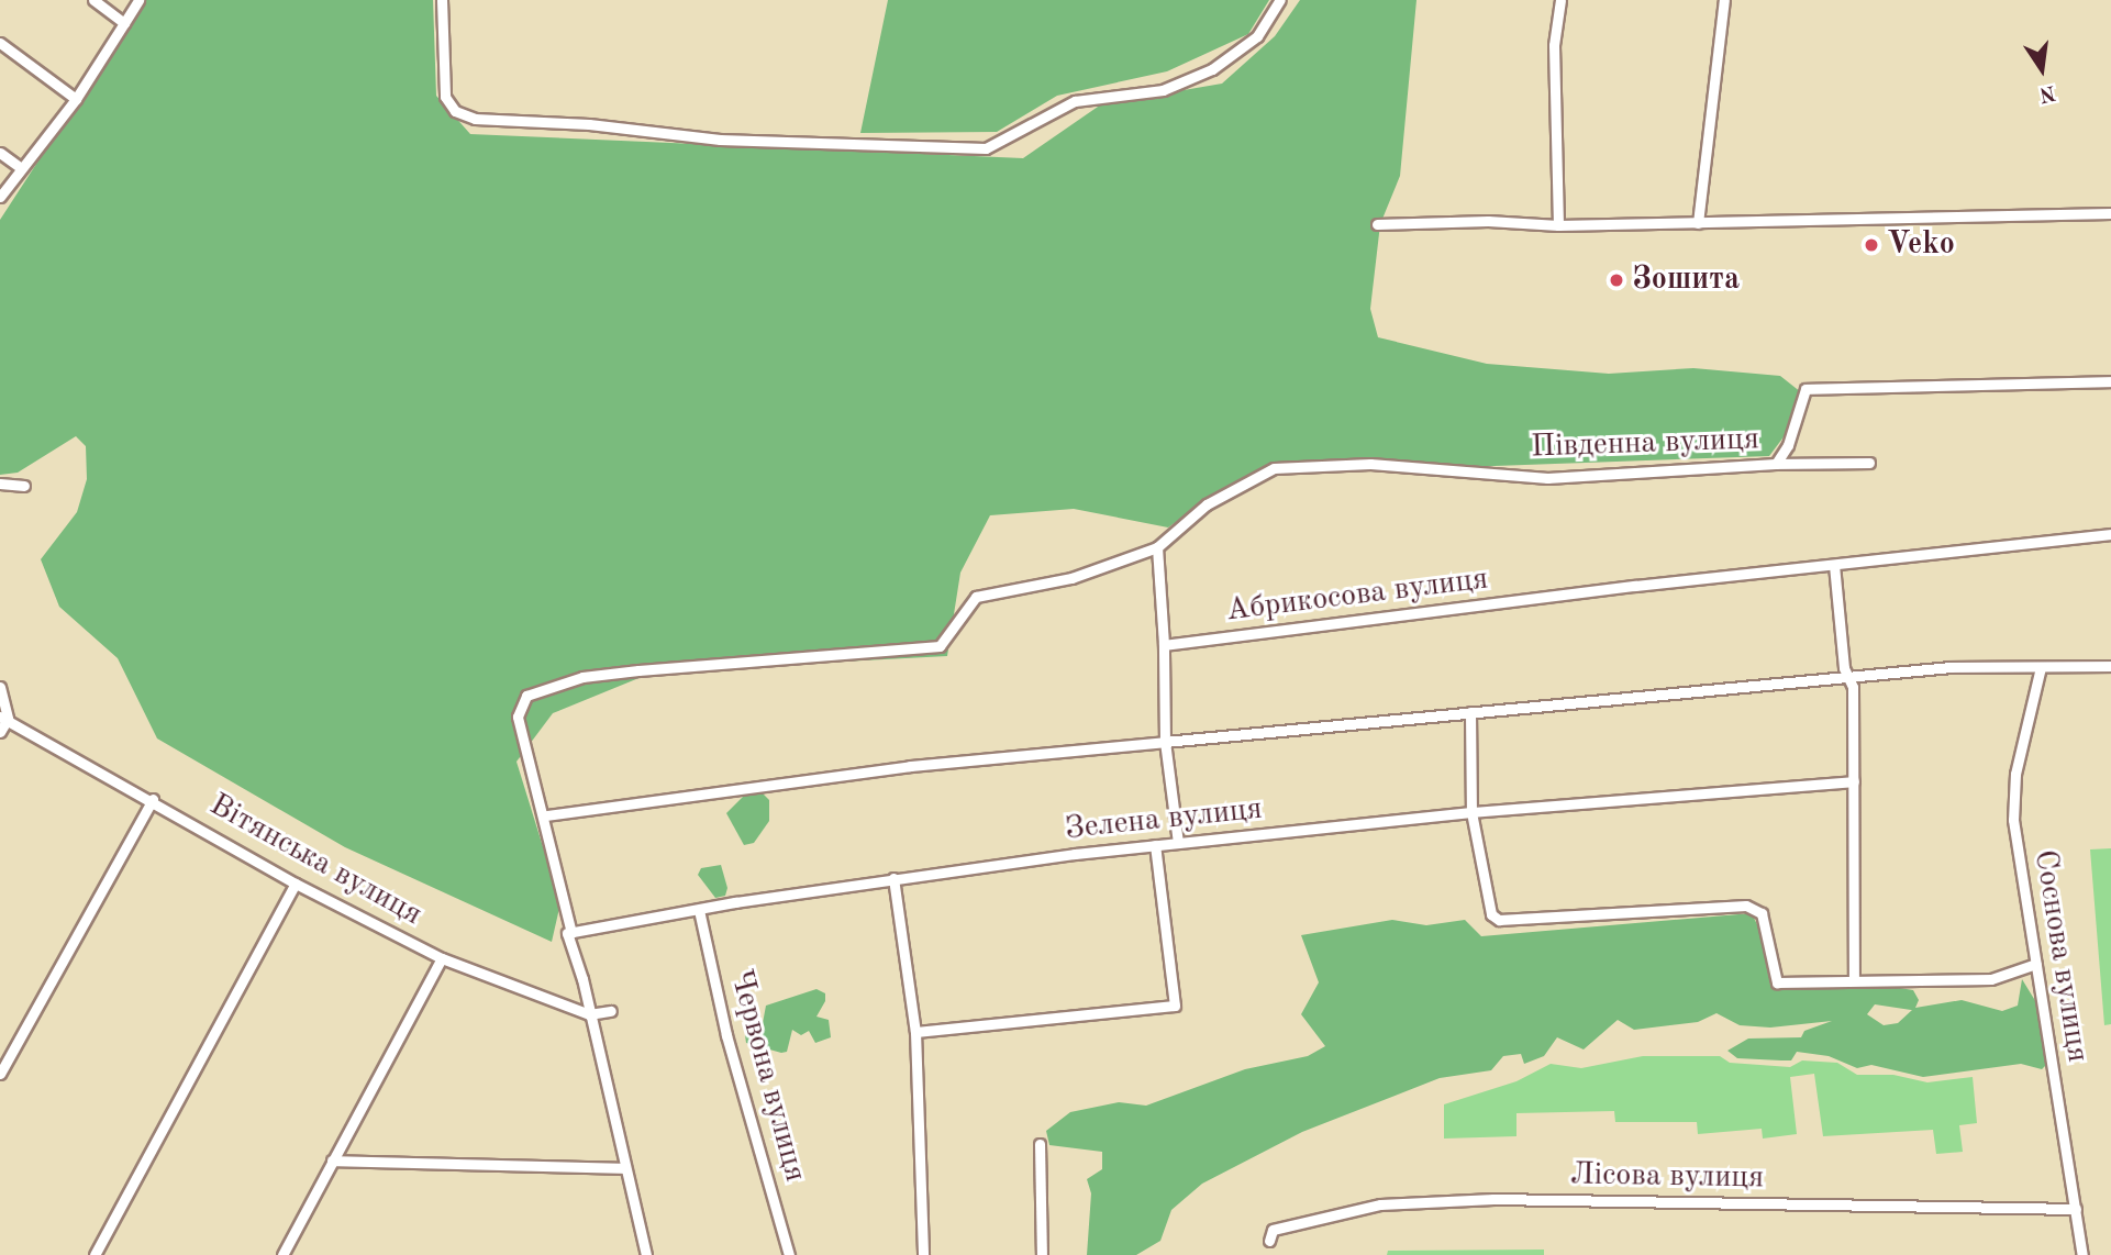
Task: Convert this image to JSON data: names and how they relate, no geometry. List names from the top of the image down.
{
  "streets": {
    "street": [
      "Південна вулиця",
      "Абрикосова вулиця",
      "Зелена вулиця",
      "Вітянська вулиця",
      "Соснова вулиця",
      "Червона вулиця",
      "Лісова вулиця"
    ]
  },
  "crossings": [
    ["Зелена вулиця", "Червона вулиця"],
    ["Соснова вулиця", "Лісова вулиця"]
  ],
  "places": ["Veko", "Зошита"],
  "north": "bottom"
}
